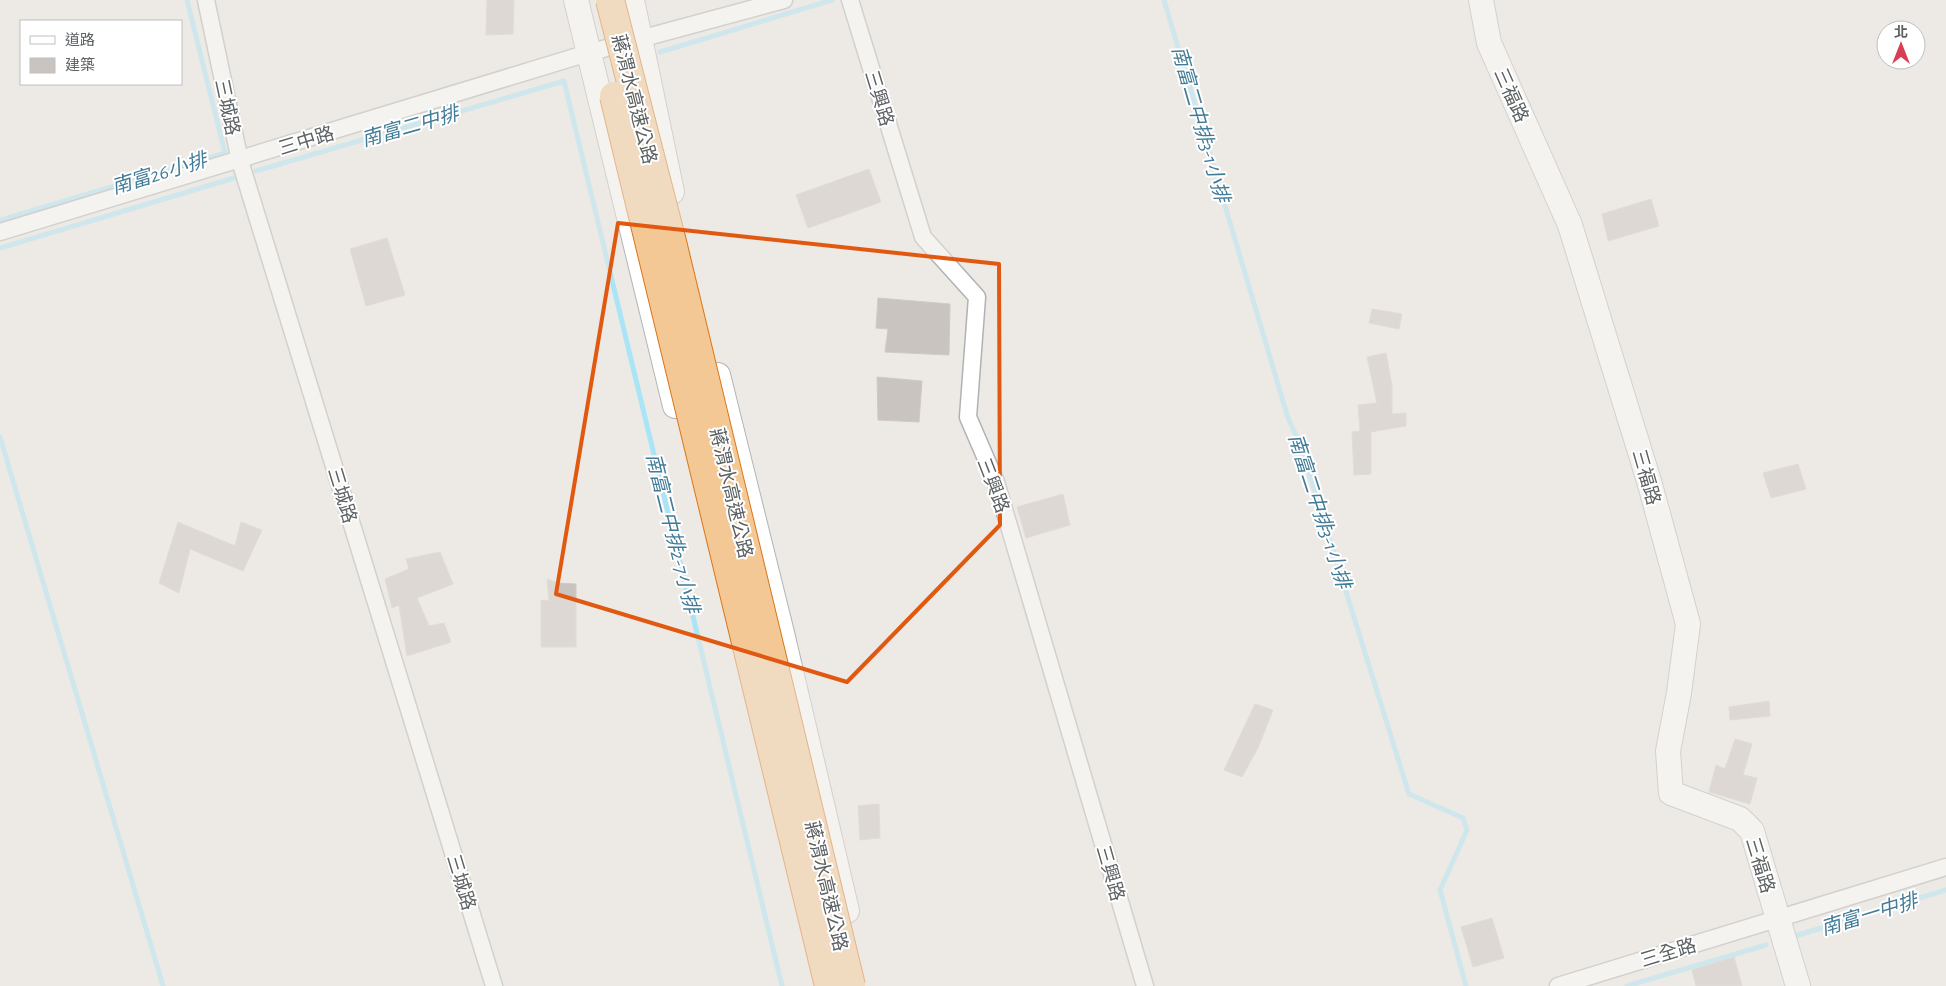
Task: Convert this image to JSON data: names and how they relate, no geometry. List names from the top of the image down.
{
  "streets": {
    "highway": ["蔣渭水高速公路"],
    "main road": ["三福路"],
    "street": [
      "三興路",
      "三城路",
      "三中路",
      "三全路"
    ]
  },
  "crossings": [
    ["三福路", "三全路"],
    ["三城路", "三中路"]
  ],
  "water": [
    "南富二中排3-1小排",
    "南富二中排",
    "南富26小排",
    "南富二中排2-7小排",
    "南富一中排"
  ],
  "legend": ["道路", "建築"],
  "north": "top"
}
